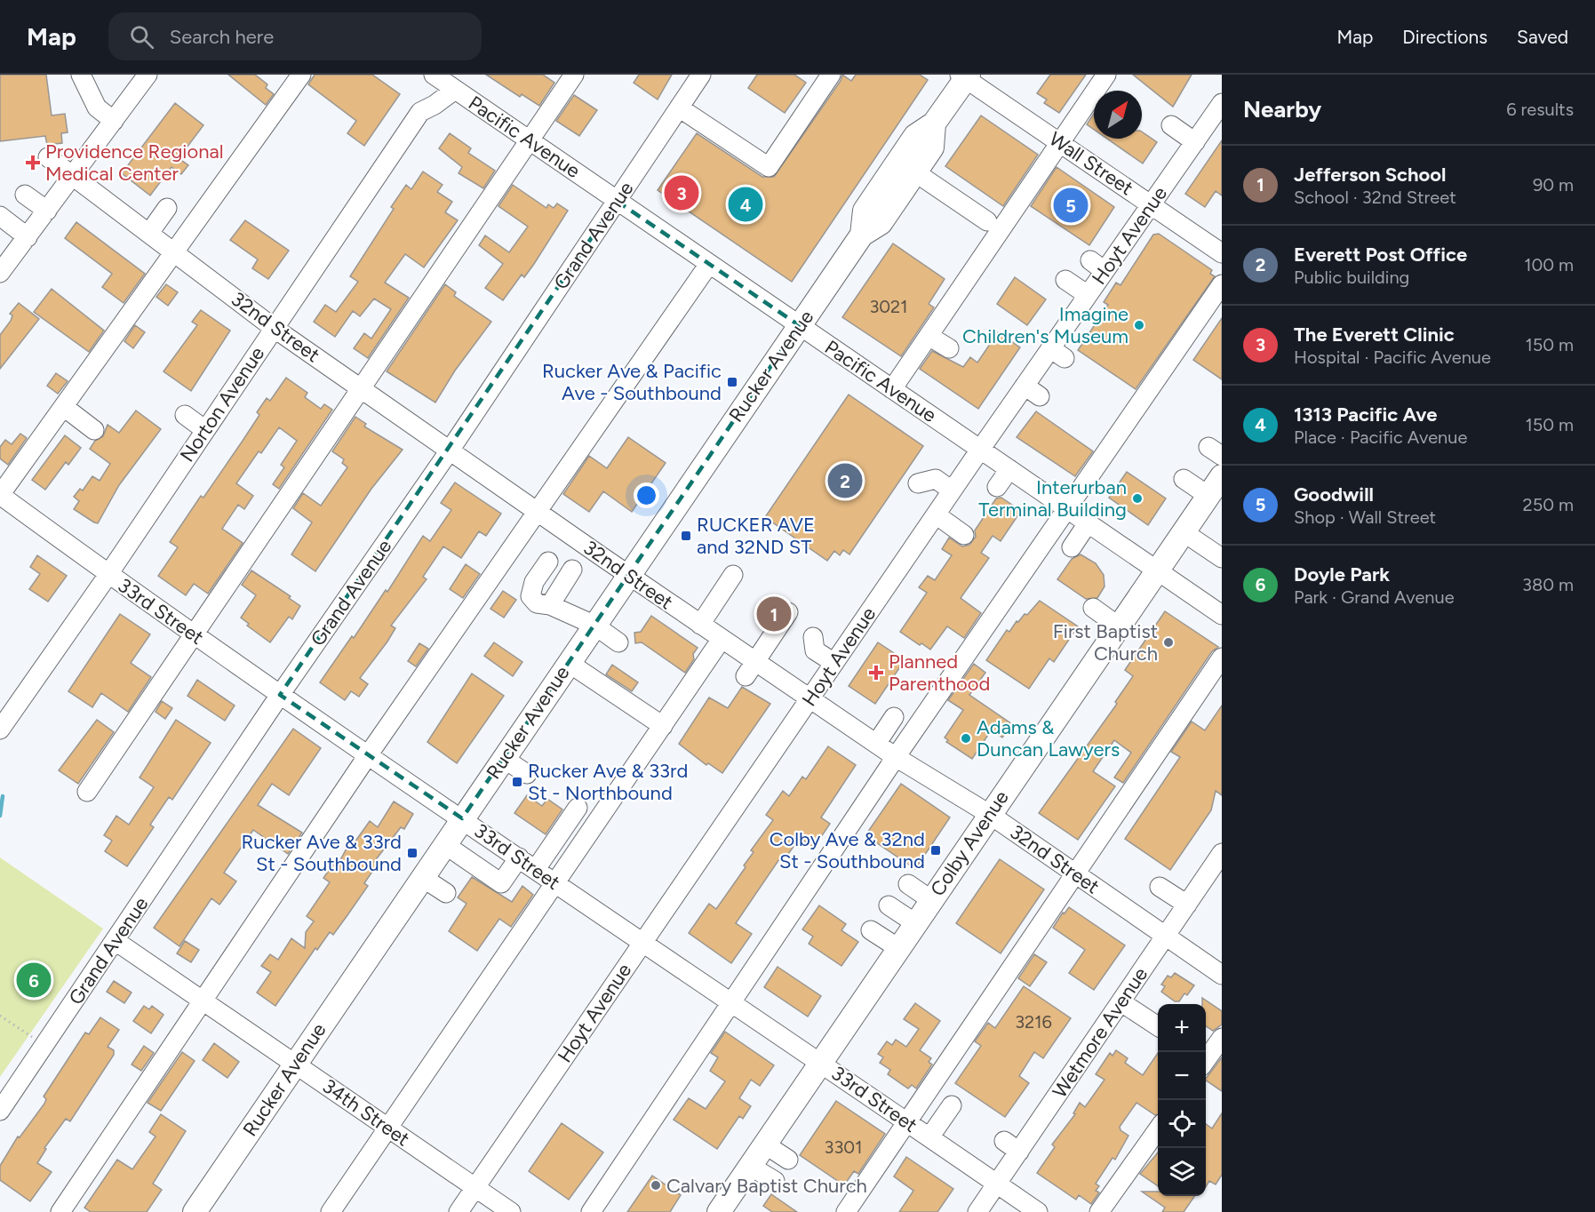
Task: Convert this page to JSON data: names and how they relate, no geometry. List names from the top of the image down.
{
  "streets": {
    "main road": ["Rucker Avenue", "Colby Avenue"],
    "street": [
      "Pacific Avenue",
      "Wall Street",
      "Grand Avenue",
      "Hoyt Avenue",
      "32nd Street",
      "Norton Avenue",
      "33rd Street",
      "Wetmore Avenue",
      "34th Street"
    ]
  },
  "crossings": [
    ["Pacific Avenue", "Grand Avenue"],
    ["Pacific Avenue", "Hoyt Avenue"],
    ["Pacific Avenue", "Rucker Avenue"],
    ["Pacific Avenue", "Norton Avenue"],
    ["Pacific Avenue", "Colby Avenue"],
    ["Wall Street", "Hoyt Avenue"],
    ["Wall Street", "Rucker Avenue"],
    ["Grand Avenue", "32nd Street"],
    ["Grand Avenue", "33rd Street"],
    ["Grand Avenue", "34th Street"],
    ["Hoyt Avenue", "32nd Street"],
    ["Hoyt Avenue", "33rd Street"],
    ["Hoyt Avenue", "34th Street"],
    ["32nd Street", "Rucker Avenue"],
    ["32nd Street", "Norton Avenue"],
    ["32nd Street", "Colby Avenue"],
    ["32nd Street", "Wetmore Avenue"],
    ["Rucker Avenue", "33rd Street"],
    ["Rucker Avenue", "34th Street"],
    ["Norton Avenue", "33rd Street"],
    ["33rd Street", "Colby Avenue"],
    ["33rd Street", "Wetmore Avenue"]
  ],
  "places": {
    "health": ["Providence Regional Medical Center", "Planned Parenthood"],
    "other": [
      "Imagine Children's Museum",
      "Interurban Terminal Building",
      "First Baptist Church",
      "Adams & Duncan Lawyers",
      "Calvary Baptist Church"
    ],
    "transit": [
      "Rucker Ave & Pacific Ave - Southbound",
      "RUCKER AVE and 32ND ST",
      "Rucker Ave & 33rd St - Northbound",
      "Colby Ave & 32nd St - Southbound",
      "Rucker Ave & 33rd St - Southbound"
    ]
  },
  "house_numbers": ["3021", "3216", "3301"],
  "north": "top right",
  "page": {
    "header": "Map",
    "search": "Search here",
    "nav": ["Map", "Directions", "Saved"],
    "heading": ["Nearby", "6 results"],
    "list": [
      {
        "mark": "1",
        "name": "Jefferson School",
        "note": "School · 32nd Street",
        "value": "90 m"
      },
      {
        "mark": "2",
        "name": "Everett Post Office",
        "note": "Public building",
        "value": "100 m"
      },
      {
        "mark": "3",
        "name": "The Everett Clinic",
        "note": "Hospital · Pacific Avenue",
        "value": "150 m"
      },
      {
        "mark": "4",
        "name": "1313 Pacific Ave",
        "note": "Place · Pacific Avenue",
        "value": "150 m"
      },
      {
        "mark": "5",
        "name": "Goodwill",
        "note": "Shop · Wall Street",
        "value": "250 m"
      },
      {
        "mark": "6",
        "name": "Doyle Park",
        "note": "Park · Grand Avenue",
        "value": "380 m"
      }
    ],
    "pins": [
      "3",
      "4",
      "5",
      "2",
      "1",
      "6"
    ],
    "map_buttons": ["+", "−"]
  }
}
